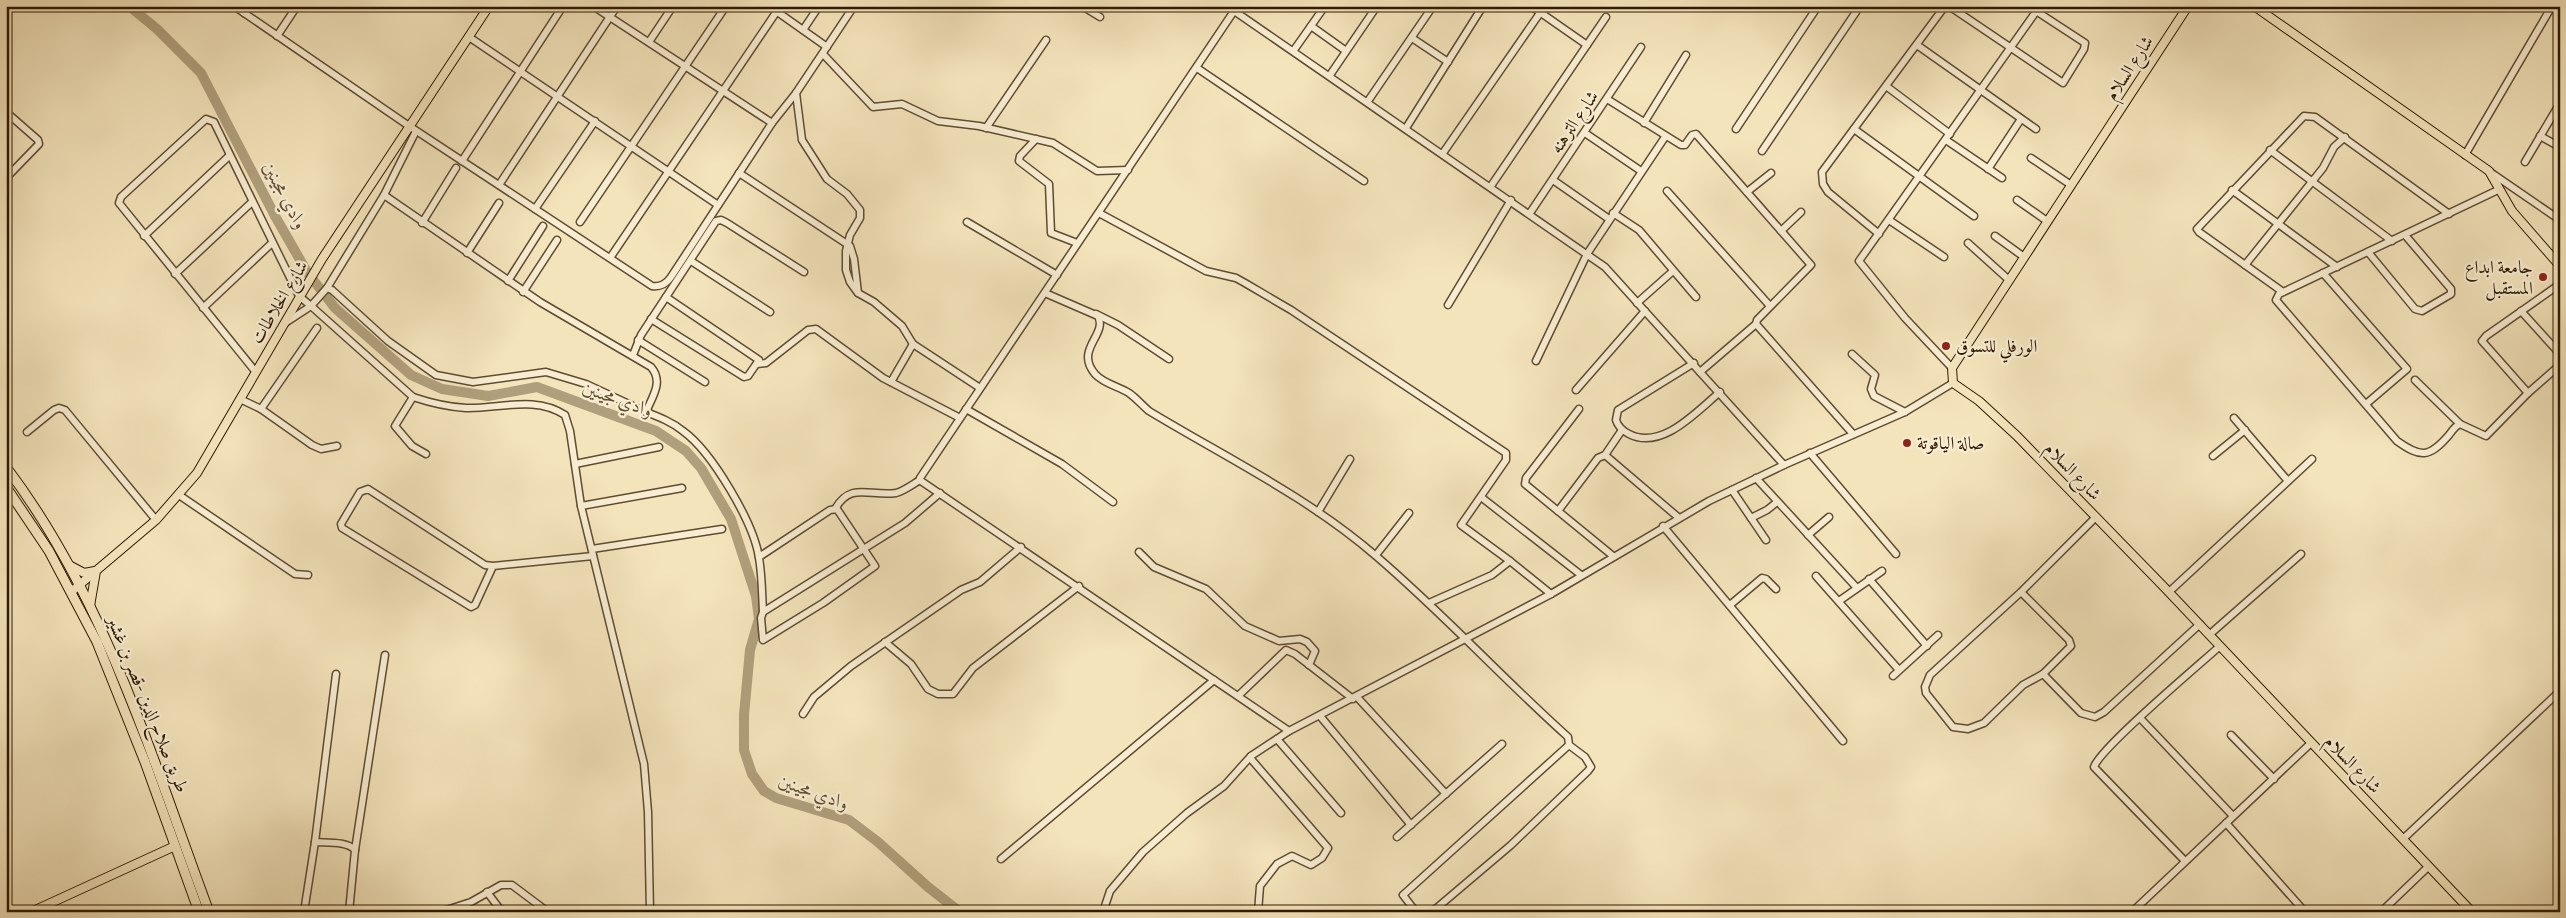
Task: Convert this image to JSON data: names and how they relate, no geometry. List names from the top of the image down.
{
  "streets": {
    "highway": ["طريق صلاح الدين -قصر بن غشير"],
    "main road": ["شارع السلام", "شارع الخلاطات"],
    "street": ["شارع الترهنه"]
  },
  "crossings": [
    ["شارع الخلاطات", "طريق صلاح الدين -قصر بن غشير"]
  ],
  "water": ["وادي مجينين"],
  "places": ["جامعة ابداع المستقبل", "الورفلي للتسوق", "صالة الياقوتة"]
}
